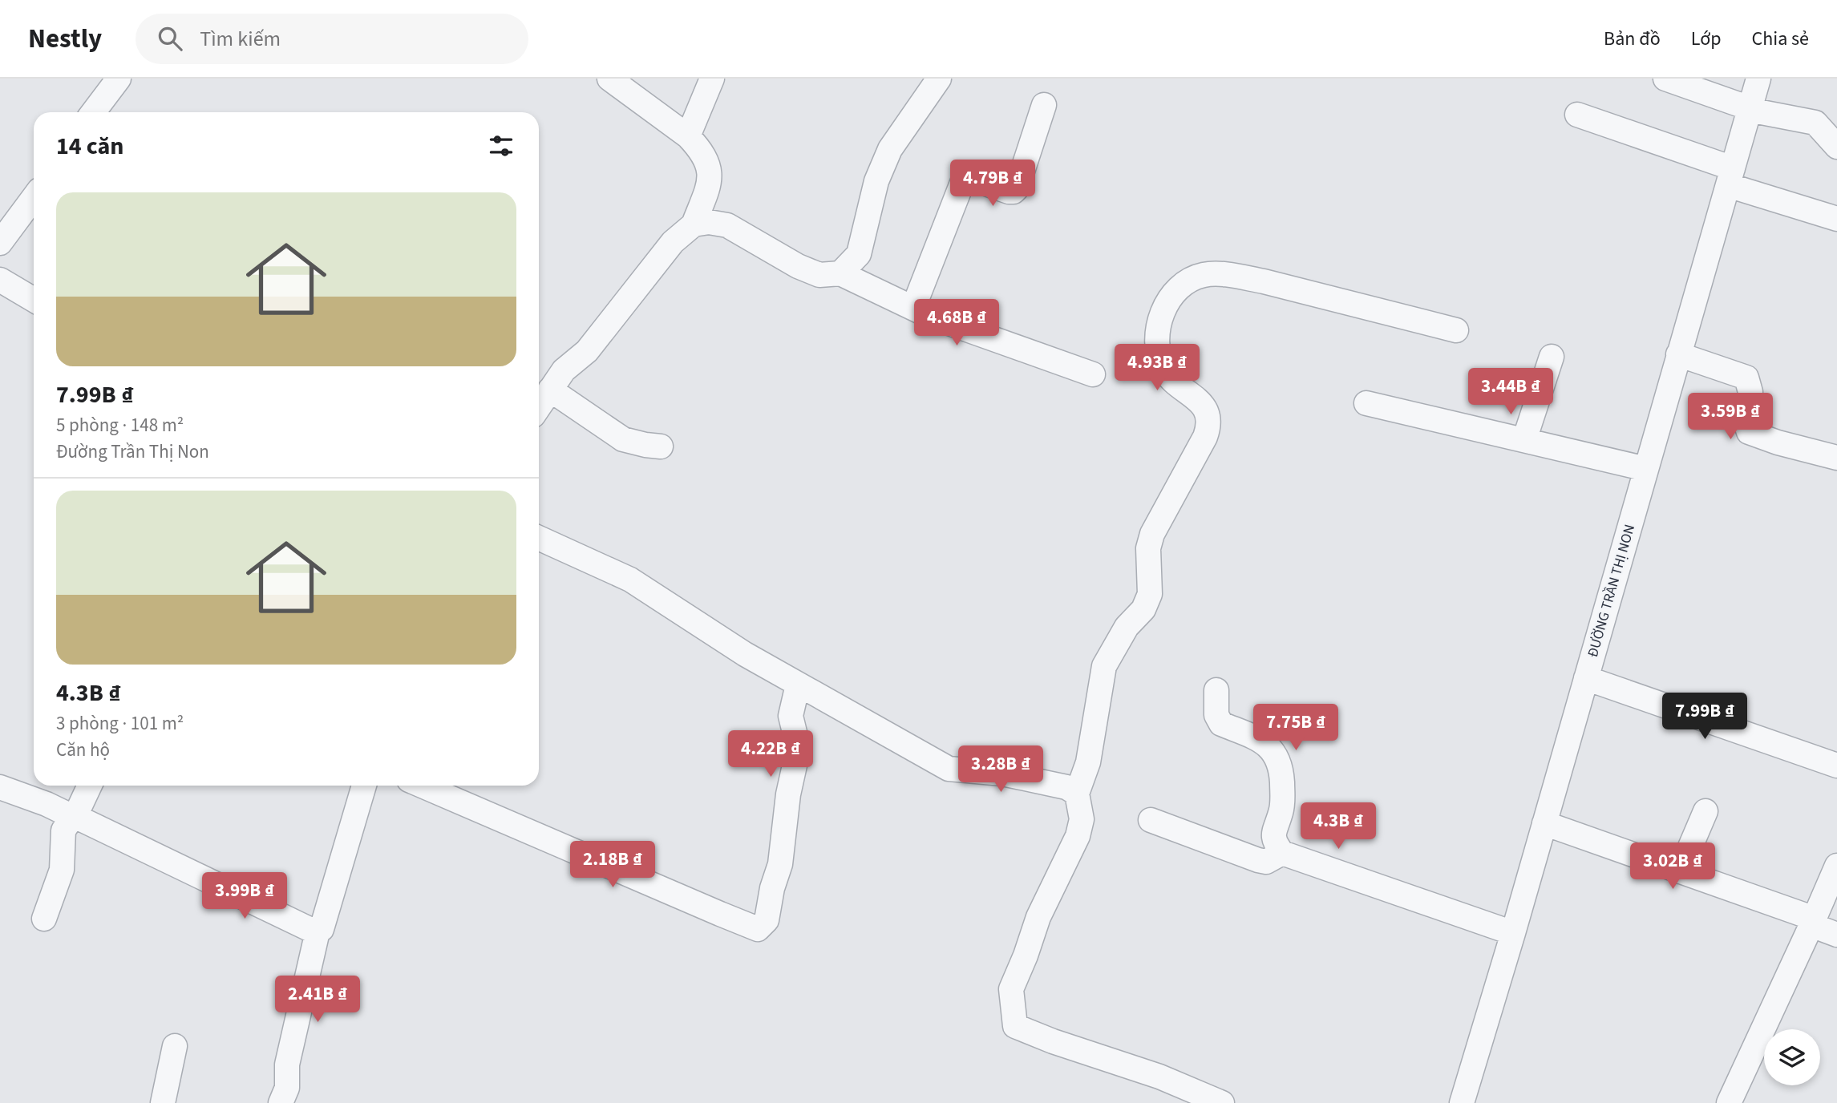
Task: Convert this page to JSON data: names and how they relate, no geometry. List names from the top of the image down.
{
  "streets": {
    "street": ["ĐƯỜNG TRẦN THỊ NON"]
  },
  "page": {
    "header": "Nestly",
    "search": "Tìm kiếm",
    "nav": ["Bản đồ", "Lớp", "Chia sẻ"],
    "heading": "14 căn",
    "price": [
      "4.79B ₫",
      "4.68B ₫",
      "4.93B ₫",
      "3.44B ₫",
      "3.59B ₫",
      "7.99B ₫",
      "7.75B ₫",
      "4.22B ₫",
      "3.28B ₫",
      "4.3B ₫",
      "2.18B ₫",
      "3.02B ₫",
      "3.99B ₫",
      "2.41B ₫"
    ],
    "list": [
      {
        "name": "7.99B ₫",
        "note": "5 phòng · 148 m² · Đường Trần Thị Non"
      },
      {
        "name": "4.3B ₫",
        "note": "3 phòng · 101 m² · Căn hộ"
      }
    ]
  }
}
